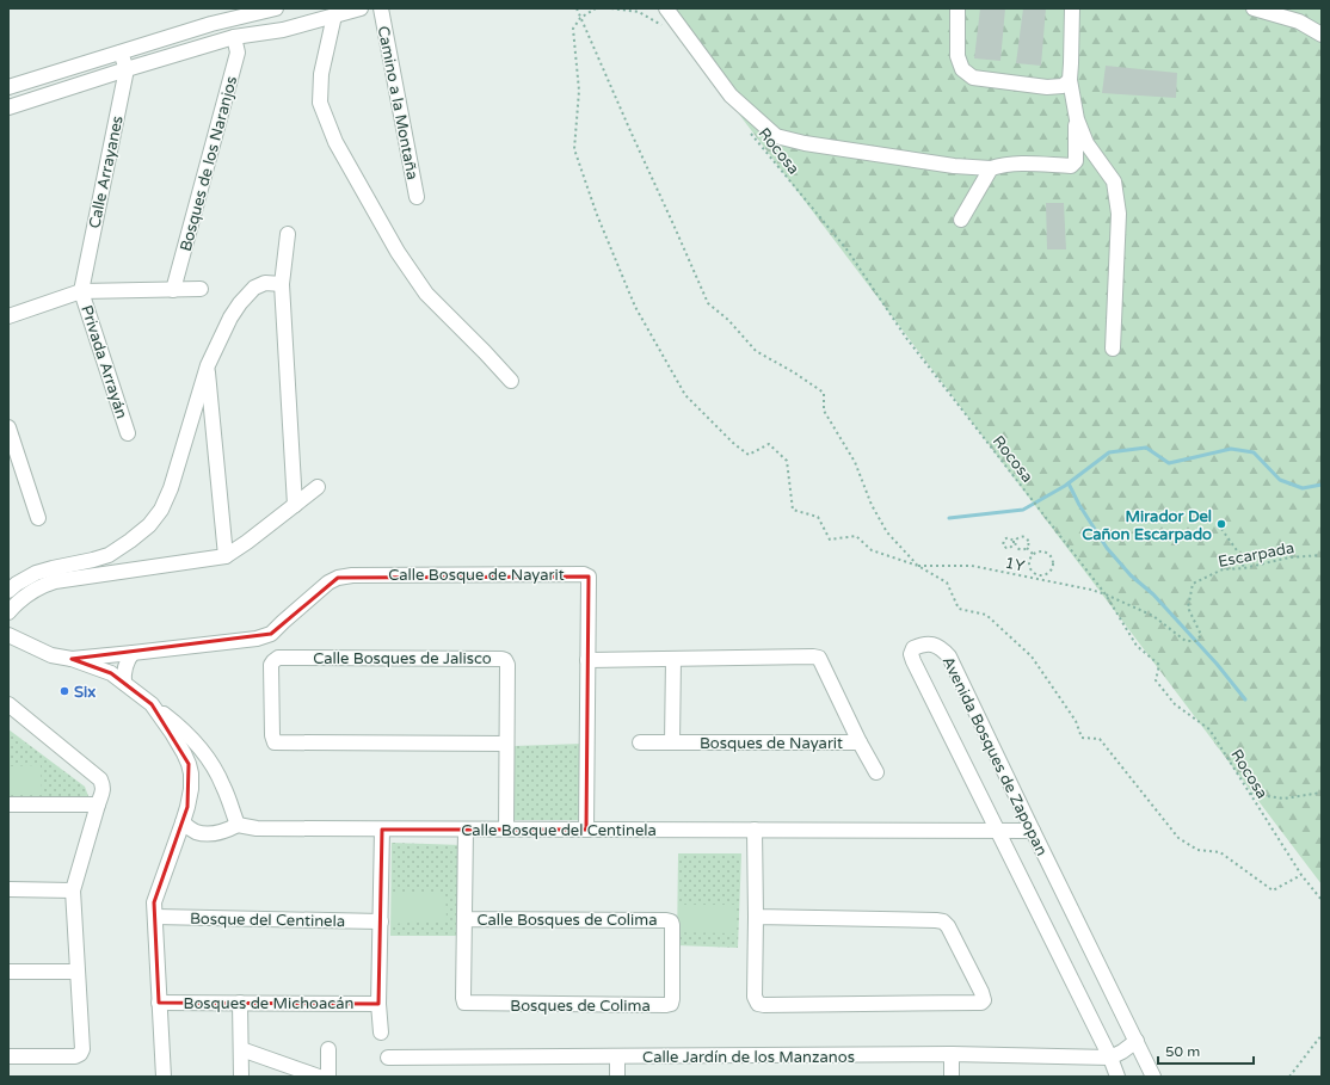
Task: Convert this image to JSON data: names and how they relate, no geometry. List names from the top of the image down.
{
  "streets": {
    "street": [
      "Camino a la Montaña",
      "Bosques de los Naranjos",
      "Calle Arrayanes",
      "Privada Arrayán",
      "Calle Bosque de Nayarit",
      "Calle Bosques de Jalisco",
      "Bosques de Nayarit",
      "Avenida Bosques de Zapopan",
      "Calle Bosque del Centinela",
      "Bosque del Centinela",
      "Calle Bosques de Colima",
      "Bosques de Michoacán",
      "Bosques de Colima",
      "Calle Jardín de los Manzanos"
    ],
    "path": ["Rocosa", "Escarpada", "1Y"]
  },
  "crossings": [
    ["Rocosa", "Escarpada"],
    ["Rocosa", "1Y"],
    ["Calle Arrayanes", "Privada Arrayán"],
    ["Escarpada", "1Y"],
    ["Calle Bosques de Jalisco", "Calle Bosque del Centinela"],
    ["Avenida Bosques de Zapopan", "Calle Bosque del Centinela"],
    ["Avenida Bosques de Zapopan", "Calle Jardín de los Manzanos"],
    ["Calle Bosque del Centinela", "Calle Bosques de Colima"],
    ["Calle Bosques de Colima", "Bosques de Colima"]
  ],
  "places": ["Mirador Del Cañon Escarpado", "Six"],
  "scale_bar": "50 m"
}
